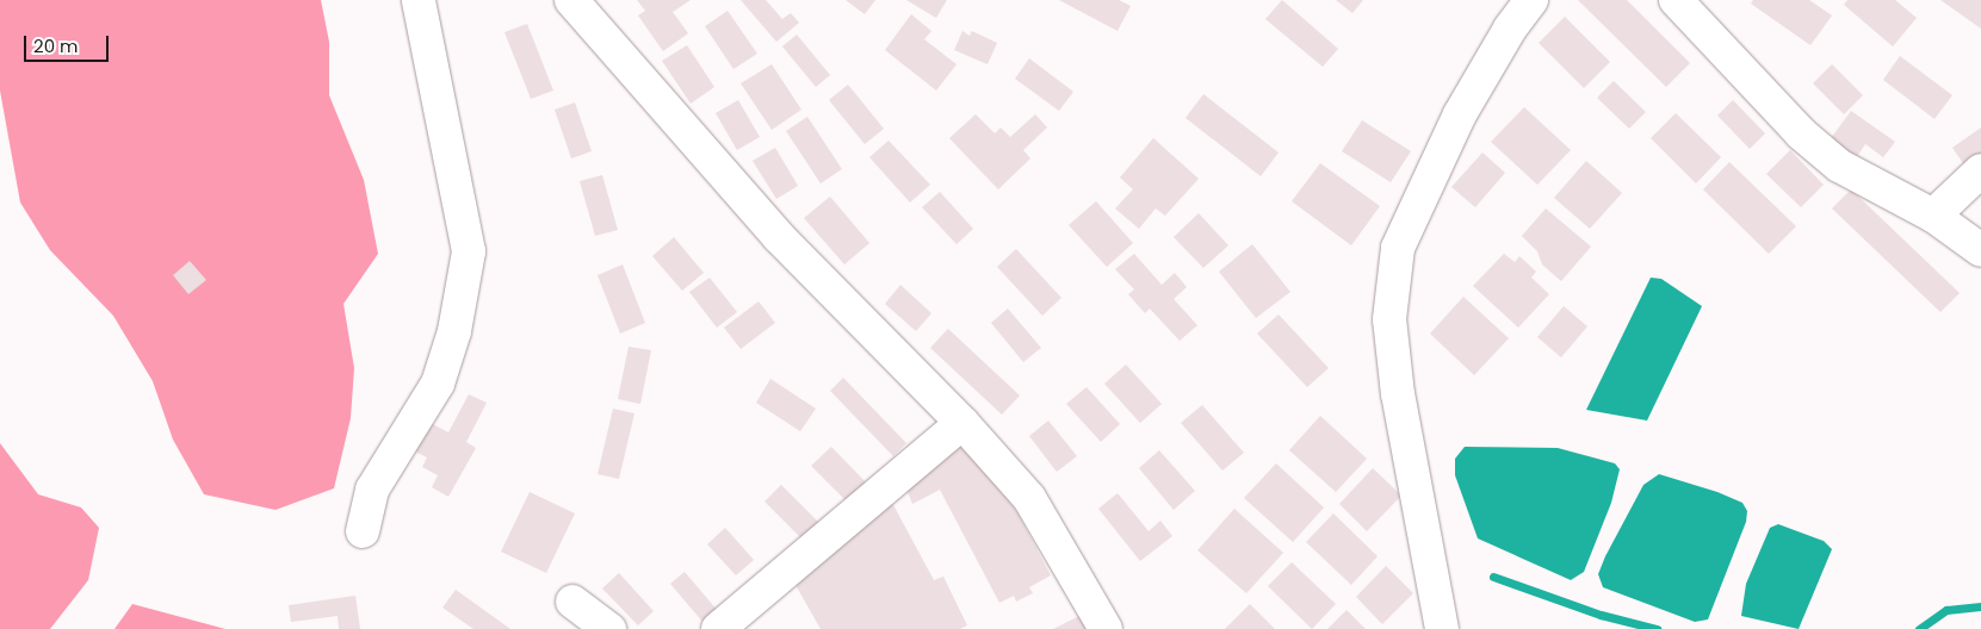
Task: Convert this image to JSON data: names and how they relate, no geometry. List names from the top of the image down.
{
  "scale_bar": "20 m"
}
